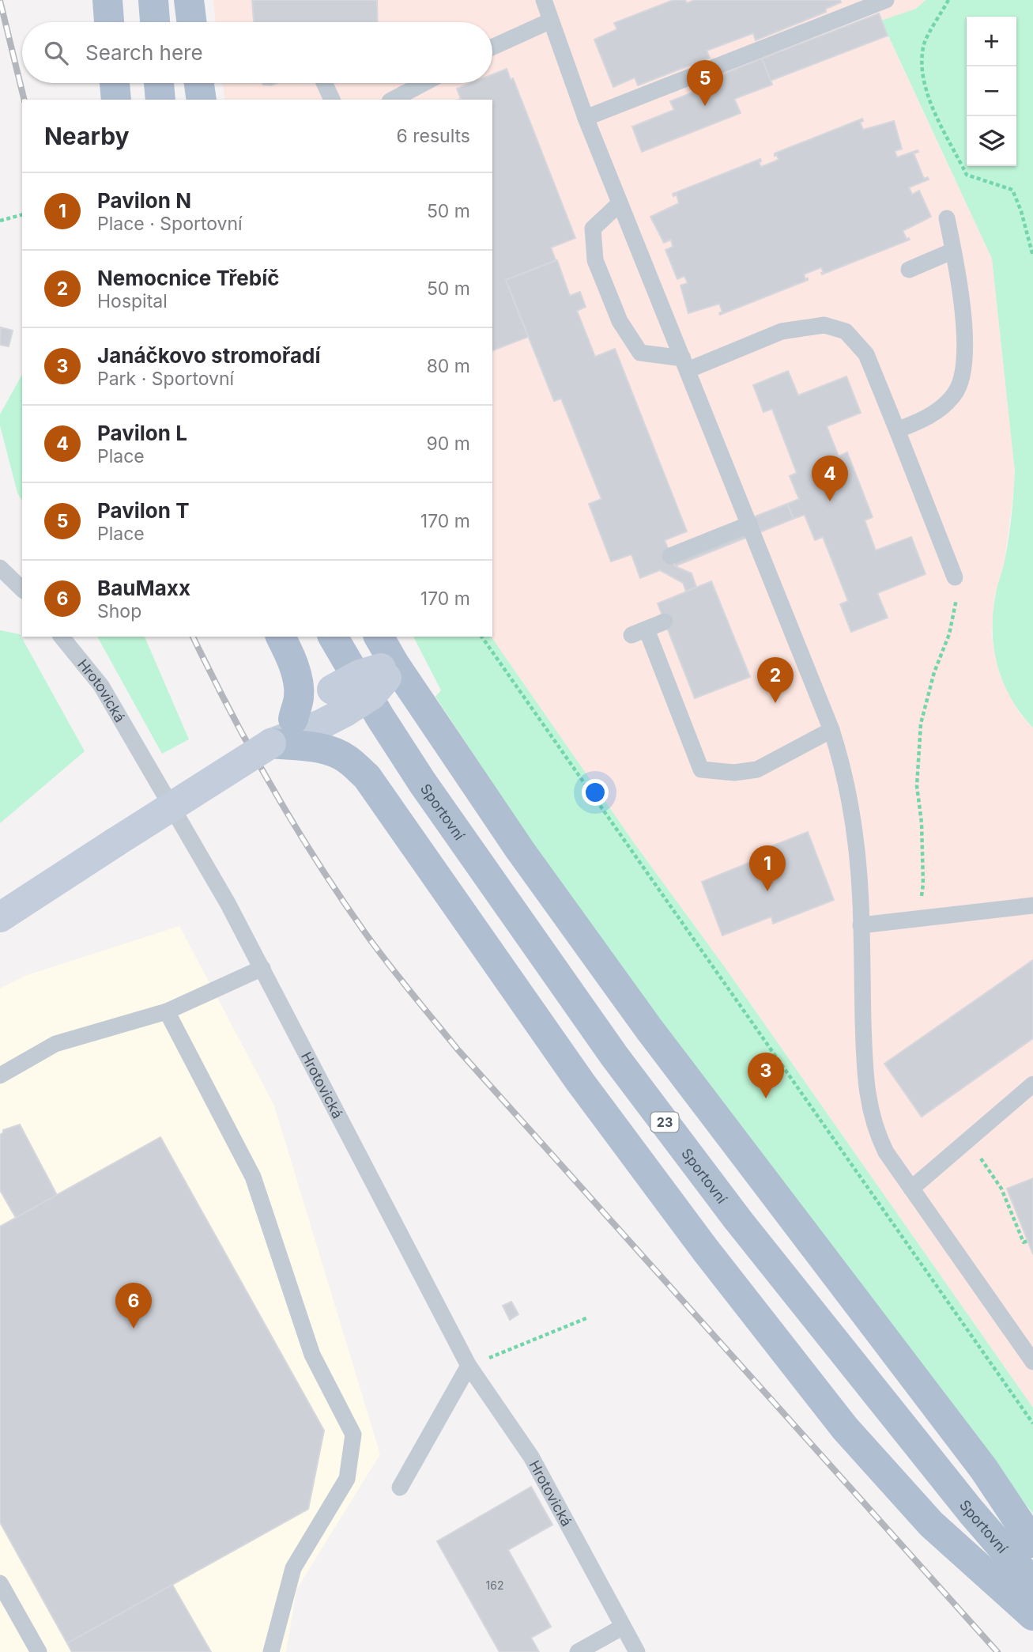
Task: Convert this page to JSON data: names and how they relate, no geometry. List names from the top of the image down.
{
  "streets": {
    "main road": ["Sportovní", "23"],
    "lane": ["Hrotovická"]
  },
  "house_numbers": ["162"],
  "page": {
    "map_buttons": ["+", "−"],
    "search": "Search here",
    "pins": [
      "5",
      "4",
      "2",
      "1",
      "3",
      "6"
    ],
    "heading": ["Nearby", "6 results"],
    "list": [
      {
        "mark": "1",
        "name": "Pavilon N",
        "note": "Place · Sportovní",
        "value": "50 m"
      },
      {
        "mark": "2",
        "name": "Nemocnice Třebíč",
        "note": "Hospital",
        "value": "50 m"
      },
      {
        "mark": "3",
        "name": "Janáčkovo stromořadí",
        "note": "Park · Sportovní",
        "value": "80 m"
      },
      {
        "mark": "4",
        "name": "Pavilon L",
        "note": "Place",
        "value": "90 m"
      },
      {
        "mark": "5",
        "name": "Pavilon T",
        "note": "Place",
        "value": "170 m"
      },
      {
        "mark": "6",
        "name": "BauMaxx",
        "note": "Shop",
        "value": "170 m"
      }
    ]
  }
}
